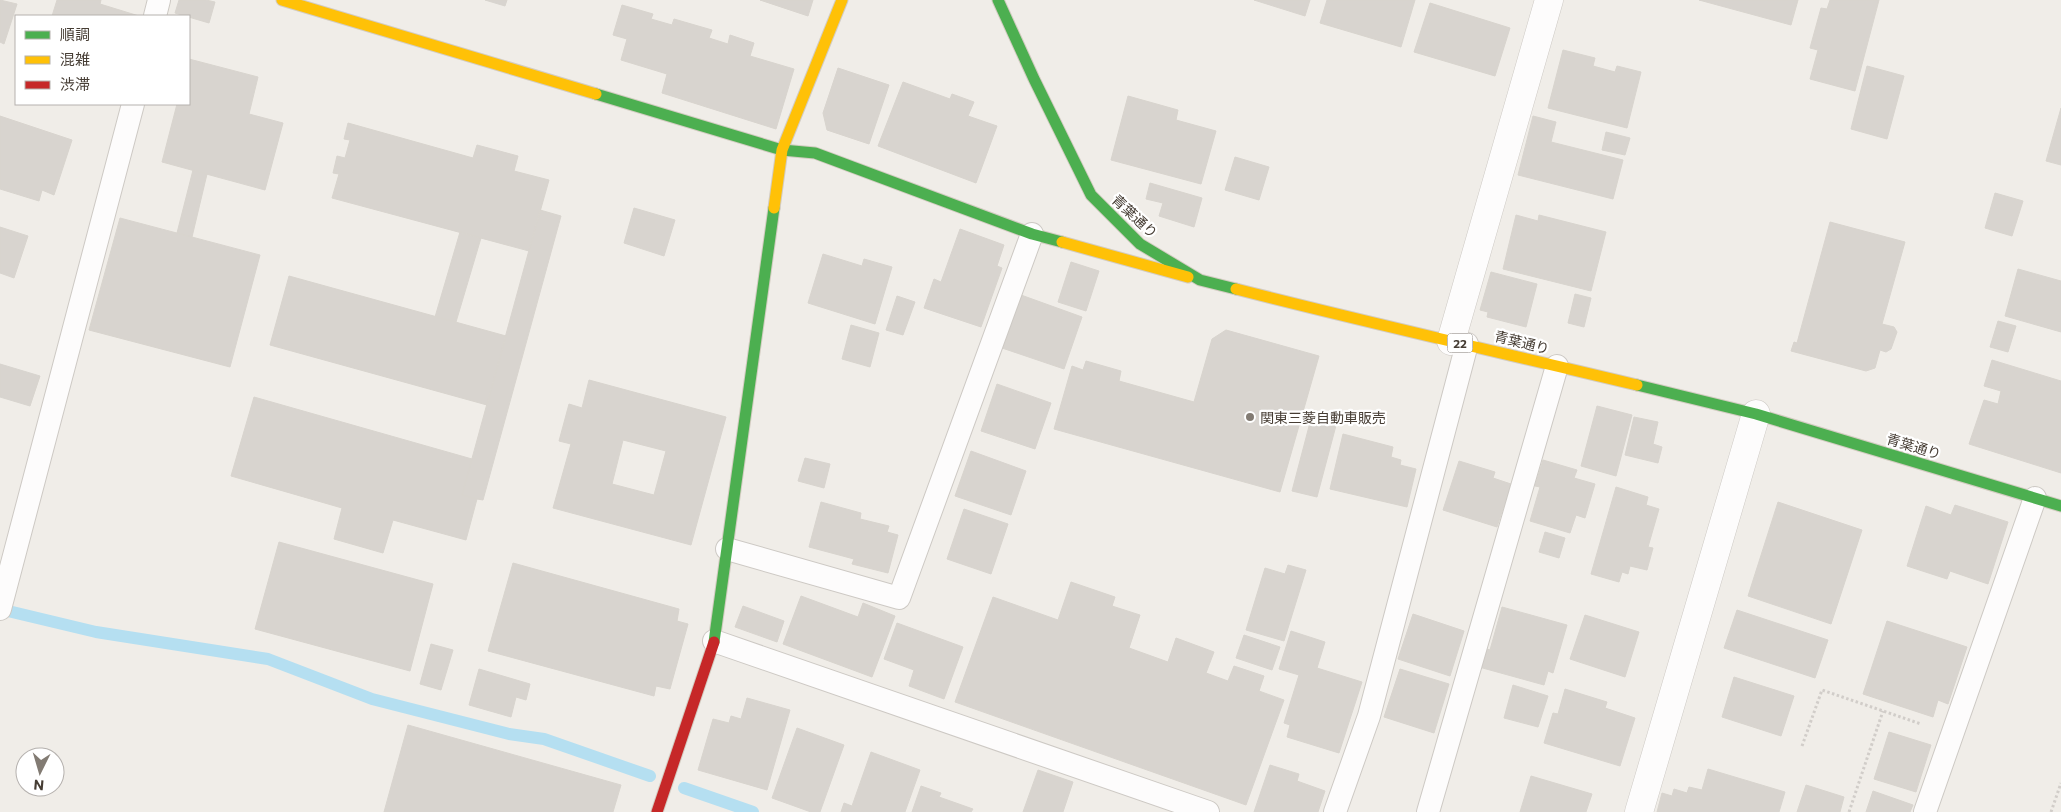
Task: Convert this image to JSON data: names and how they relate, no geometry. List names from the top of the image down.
{
  "streets": {
    "street": ["青葉通り", "22"]
  },
  "places": ["関東三菱自動車販売"],
  "legend": ["順調", "混雑", "渋滞"],
  "north": "bottom"
}
